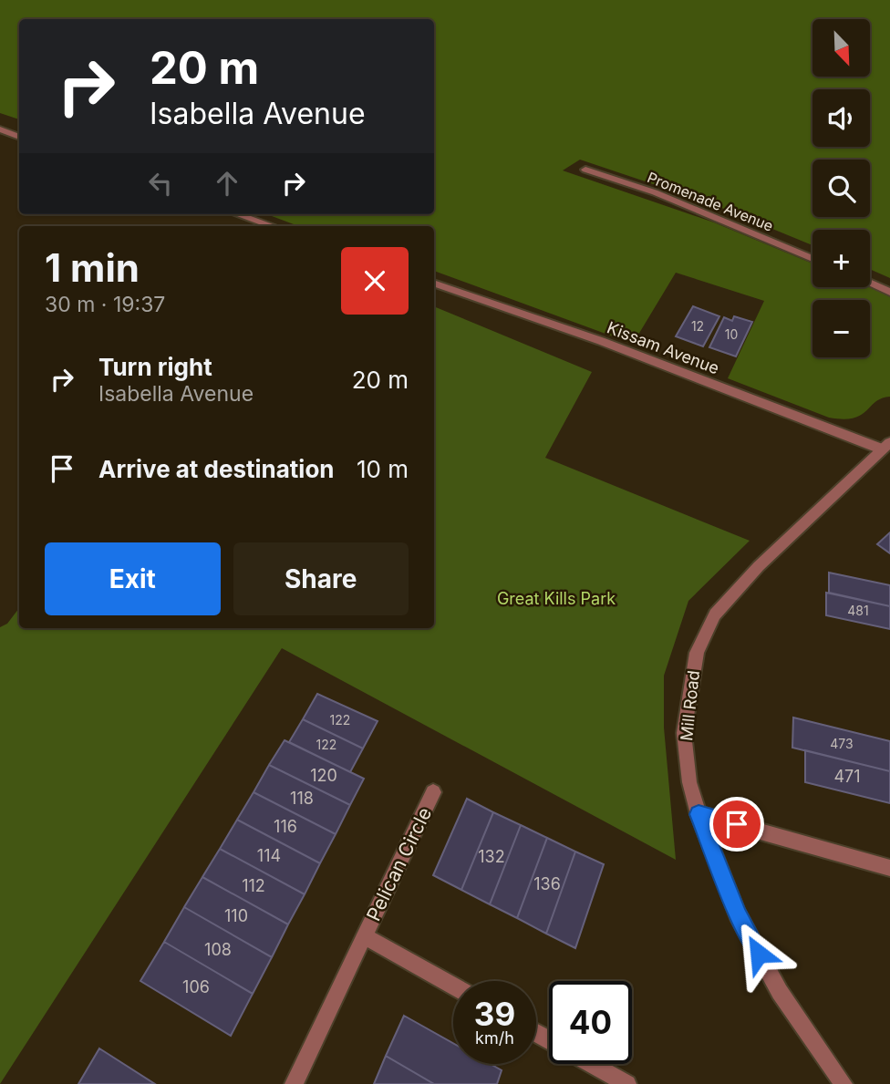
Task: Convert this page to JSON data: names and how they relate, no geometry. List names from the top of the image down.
{
  "streets": {
    "street": [
      "Promenade Avenue",
      "Kissam Avenue",
      "Mill Road",
      "Pelican Circle"
    ]
  },
  "crossings": [
    ["Kissam Avenue", "Mill Road"]
  ],
  "parks": ["Great Kills Park"],
  "house_numbers": [
    "12",
    "10",
    "481",
    "122",
    "473",
    "122",
    "120",
    "471",
    "118",
    "116",
    "114",
    "132",
    "136",
    "112",
    "110",
    "108",
    "106"
  ],
  "north": "bottom right",
  "page": {
    "map_buttons": ["+", "−"],
    "turn": ["20 m", "Isabella Avenue"],
    "heading": ["1 min", "30 m · 19:37"],
    "list": [
      {
        "name": "Turn right",
        "note": "Isabella Avenue",
        "value": "20 m"
      },
      {
        "name": "Arrive at destination",
        "value": "10 m"
      }
    ],
    "buttons": ["Exit", "Share"],
    "speed": "39 km/h",
    "limit": "40"
  }
}
